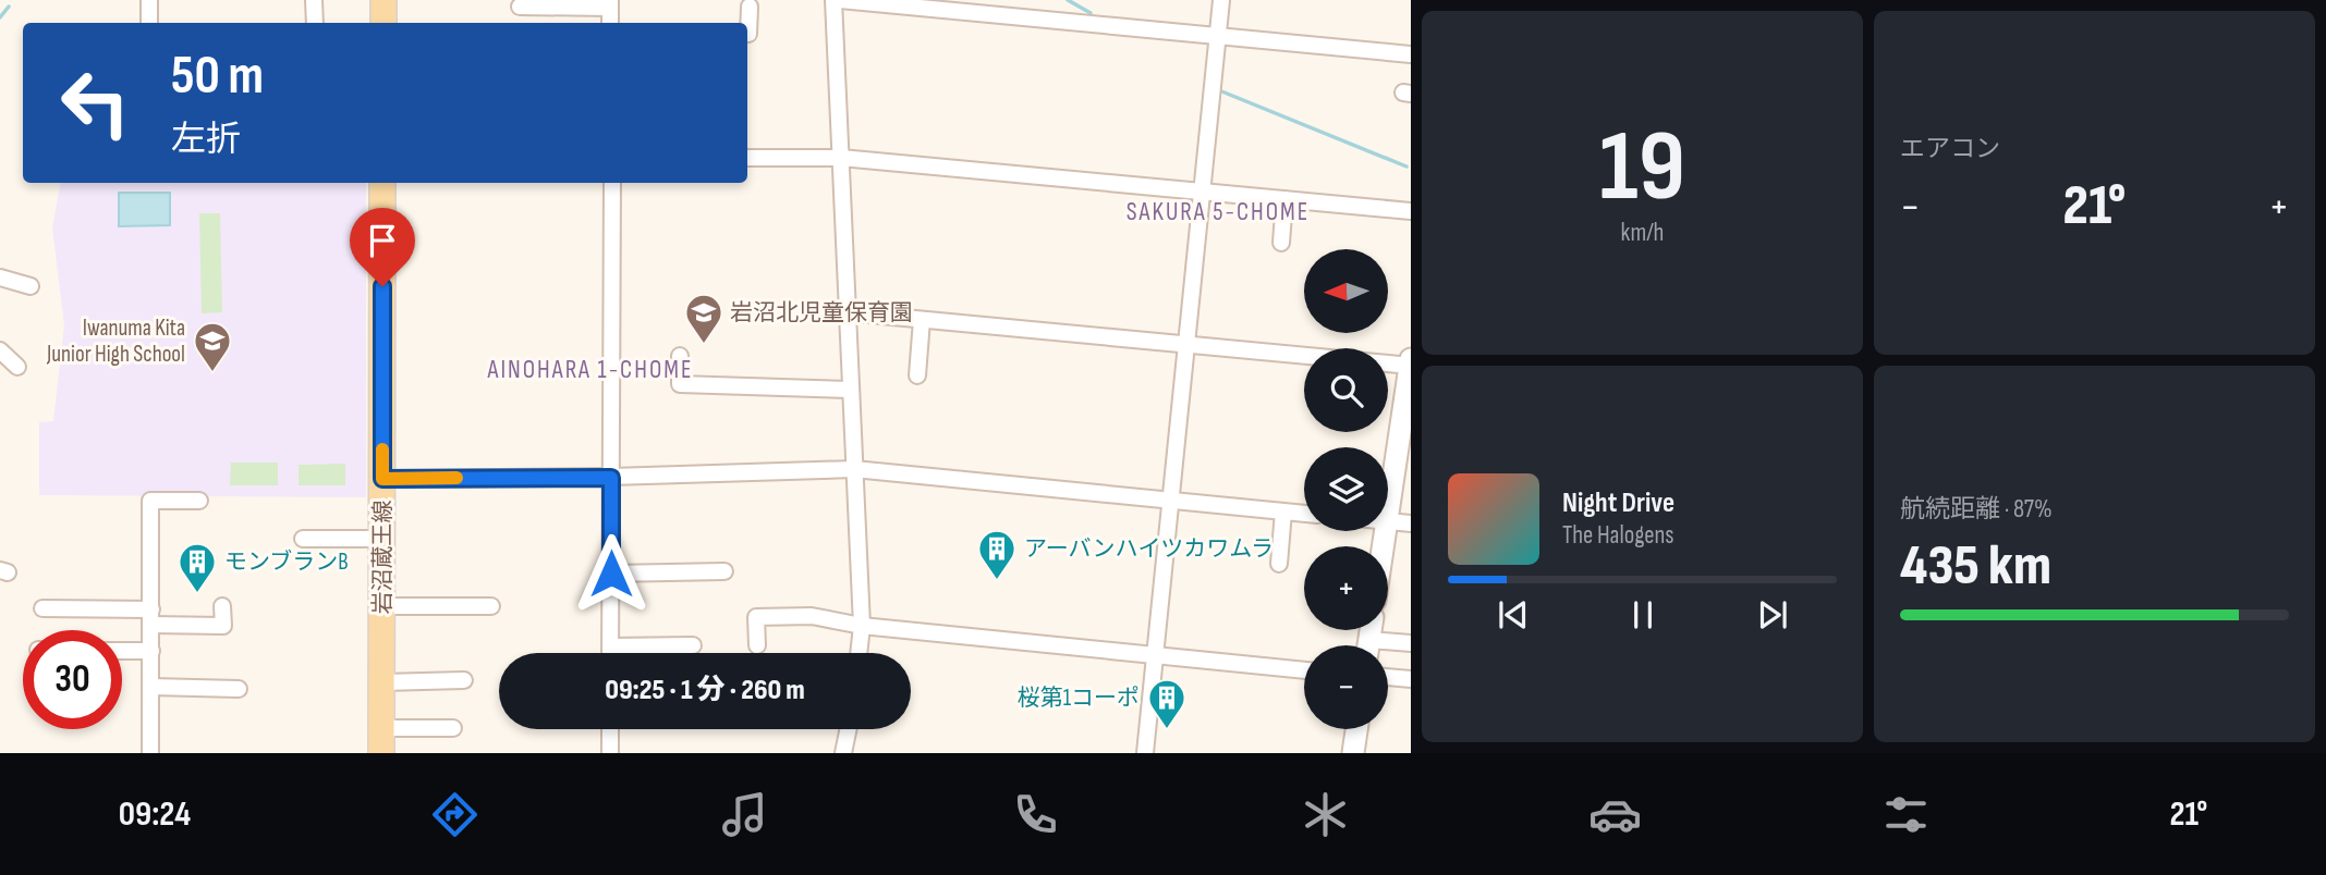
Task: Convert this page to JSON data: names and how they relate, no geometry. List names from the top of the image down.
{
  "streets": {
    "main road": ["岩沼蔵王線"]
  },
  "districts": ["SAKURA 5-CHOME", "AINOHARA 1-CHOME"],
  "places": {
    "school or university": ["岩沼北児童保育園", "Iwanuma Kita Junior High School"],
    "building": ["アーバンハイツカワムラ", "モンブランB", "桜第1コーポ"]
  },
  "north": "left",
  "page": {
    "tile": [
      ["19", "km/h"],
      "エアコン",
      ["航続距離 · 87%", "435 km"]
    ],
    "turn": ["50 m", "左折"],
    "heat": ["−", "21°", "+"],
    "map_buttons": ["+", "−"],
    "song": ["Night Drive", "The Halogens"],
    "limit": "30",
    "trip": "09:25 · 1 分 · 260 m",
    "tabs": ["09:24", "21°"]
  }
}
